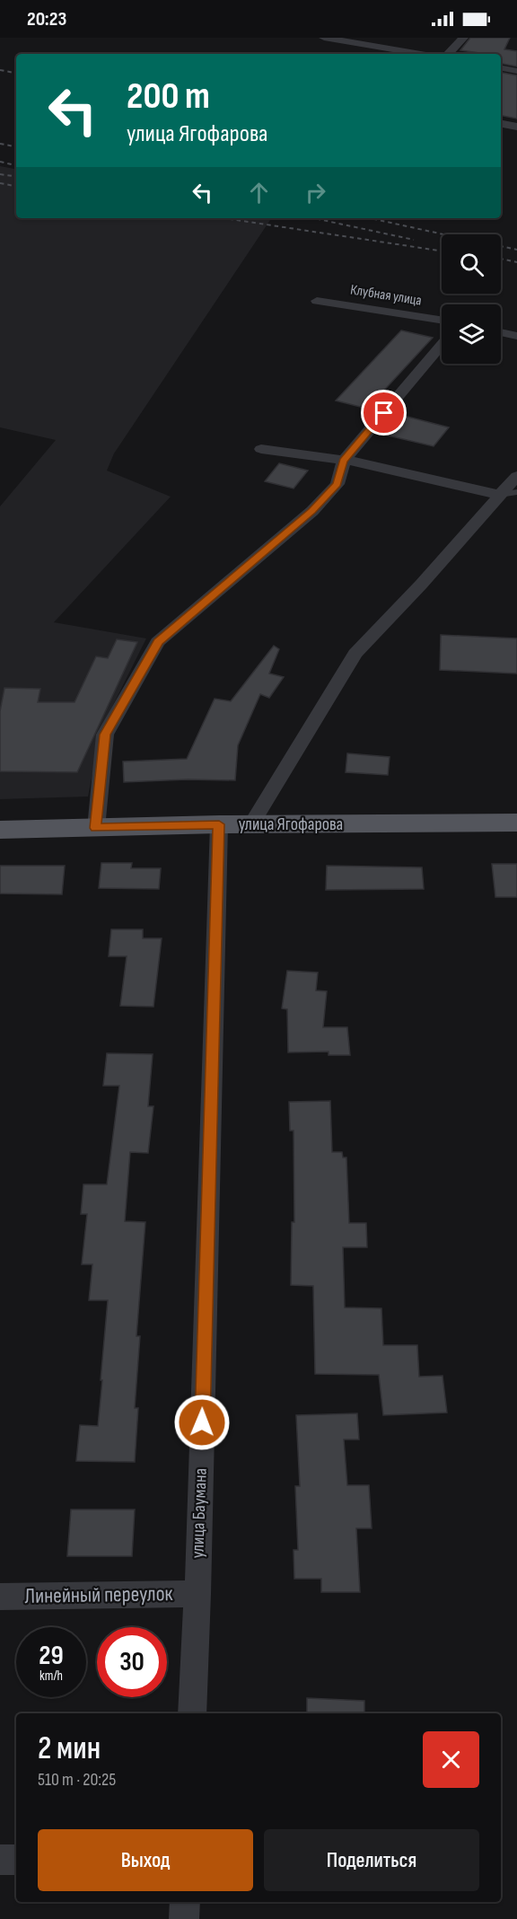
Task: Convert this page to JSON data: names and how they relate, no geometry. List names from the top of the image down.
{
  "streets": {
    "main road": ["улица Ягофарова"],
    "street": ["Клубная улица", "улица Баумана", "Линейный переулок"]
  },
  "crossings": [
    ["улица Ягофарова", "улица Баумана"],
    ["улица Баумана", "Линейный переулок"]
  ],
  "page": {
    "status": "20:23",
    "turn": ["200 m", "улица Ягофарова"],
    "speed": "29 km/h",
    "limit": "30",
    "heading": ["2 мин", "510 m · 20:25"],
    "buttons": ["Выход", "Поделиться"]
  }
}
